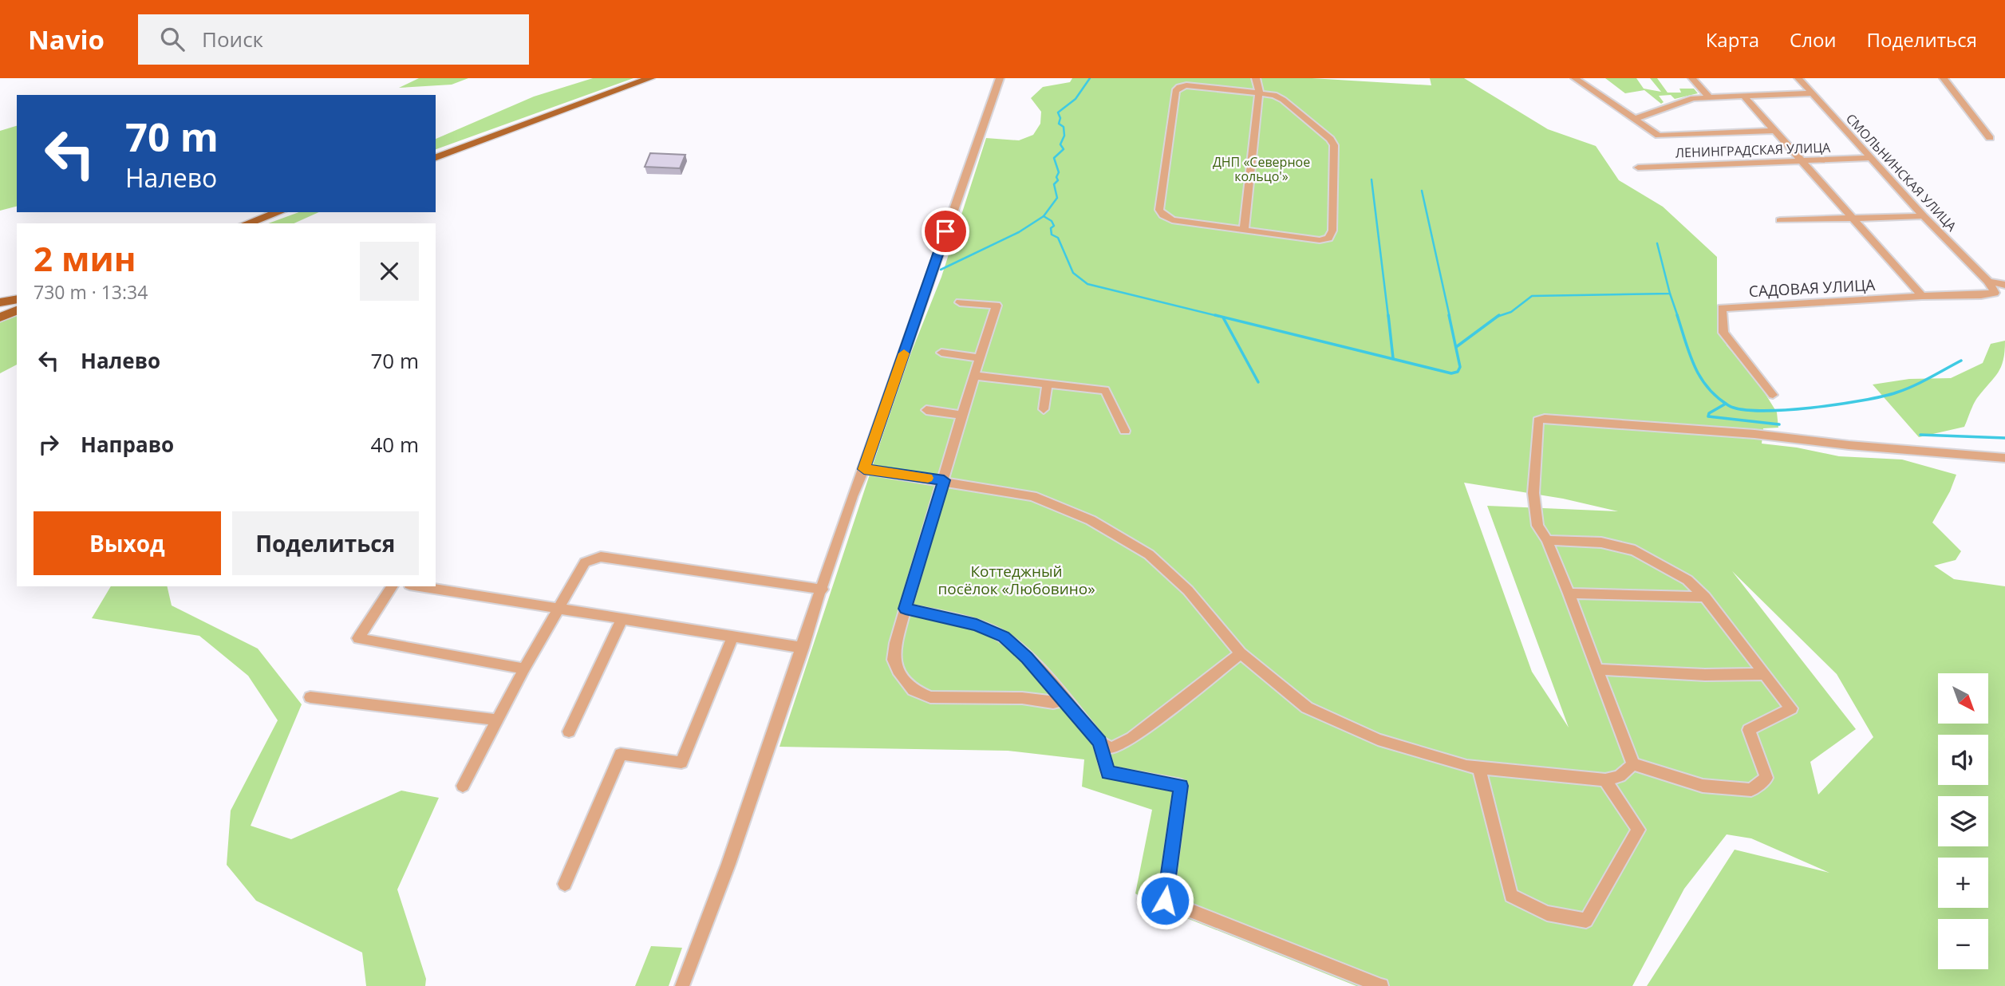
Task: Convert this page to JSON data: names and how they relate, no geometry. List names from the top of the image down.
{
  "streets": {
    "street": ["ЛЕНИНГРАДСКАЯ УЛИЦА", "СМОЛЬНИНСКАЯ УЛИЦА", "САДОВАЯ УЛИЦА"]
  },
  "crossings": [
    ["ЛЕНИНГРАДСКАЯ УЛИЦА", "СМОЛЬНИНСКАЯ УЛИЦА"],
    ["СМОЛЬНИНСКАЯ УЛИЦА", "САДОВАЯ УЛИЦА"]
  ],
  "parks": ["ДНП «Северное кольцо'»", "Коттеджный посёлок «Любовино»"],
  "north": "bottom right",
  "page": {
    "header": "Navio",
    "search": "Поиск",
    "nav": ["Карта", "Слои", "Поделиться"],
    "turn": ["70 m", "Налево"],
    "heading": ["2 мин", "730 m · 13:34"],
    "list": [
      {
        "name": "Налево",
        "value": "70 m"
      },
      {
        "name": "Направо",
        "value": "40 m"
      }
    ],
    "buttons": ["Выход", "Поделиться"],
    "map_buttons": ["+", "−"]
  }
}
